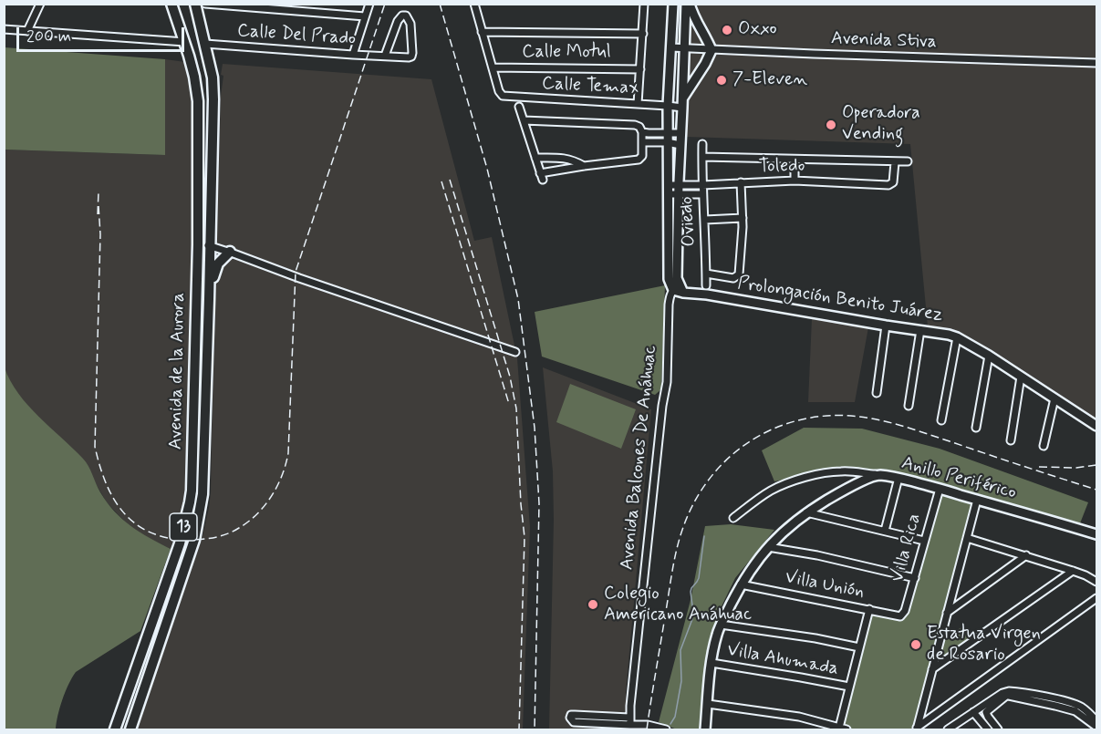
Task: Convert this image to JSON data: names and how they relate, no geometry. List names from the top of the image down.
{
  "streets": {
    "main road": ["Avenida de la Aurora", "13"],
    "street": [
      "Calle Del Prado",
      "Avenida Stiva",
      "Calle Motul",
      "Calle Temax",
      "Toledo",
      "Oviedo",
      "Prolongación Benito Juárez",
      "Avenida Balcones De Anáhuac",
      "Anillo Periférico",
      "Villa Rica",
      "Villa Unión",
      "Villa Ahumada"
    ]
  },
  "crossings": [
    ["Calle Del Prado", "Avenida de la Aurora"],
    ["Avenida Stiva", "Avenida Balcones De Anáhuac"],
    ["Calle Motul", "Calle Temax"],
    ["Calle Temax", "Avenida Balcones De Anáhuac"],
    ["Toledo", "Oviedo"],
    ["Toledo", "Avenida Balcones De Anáhuac"],
    ["Prolongación Benito Juárez", "Avenida Balcones De Anáhuac"],
    ["Anillo Periférico", "Villa Rica"],
    ["Anillo Periférico", "Villa Unión"],
    ["Anillo Periférico", "Villa Ahumada"],
    ["Villa Rica", "Villa Unión"]
  ],
  "places": [
    "Oxxo",
    "7-Eleven",
    "Operadora Vending",
    "Colegio Americano Anáhuac",
    "Estatua Virgen de Rosario"
  ],
  "scale_bar": "200 m"
}
